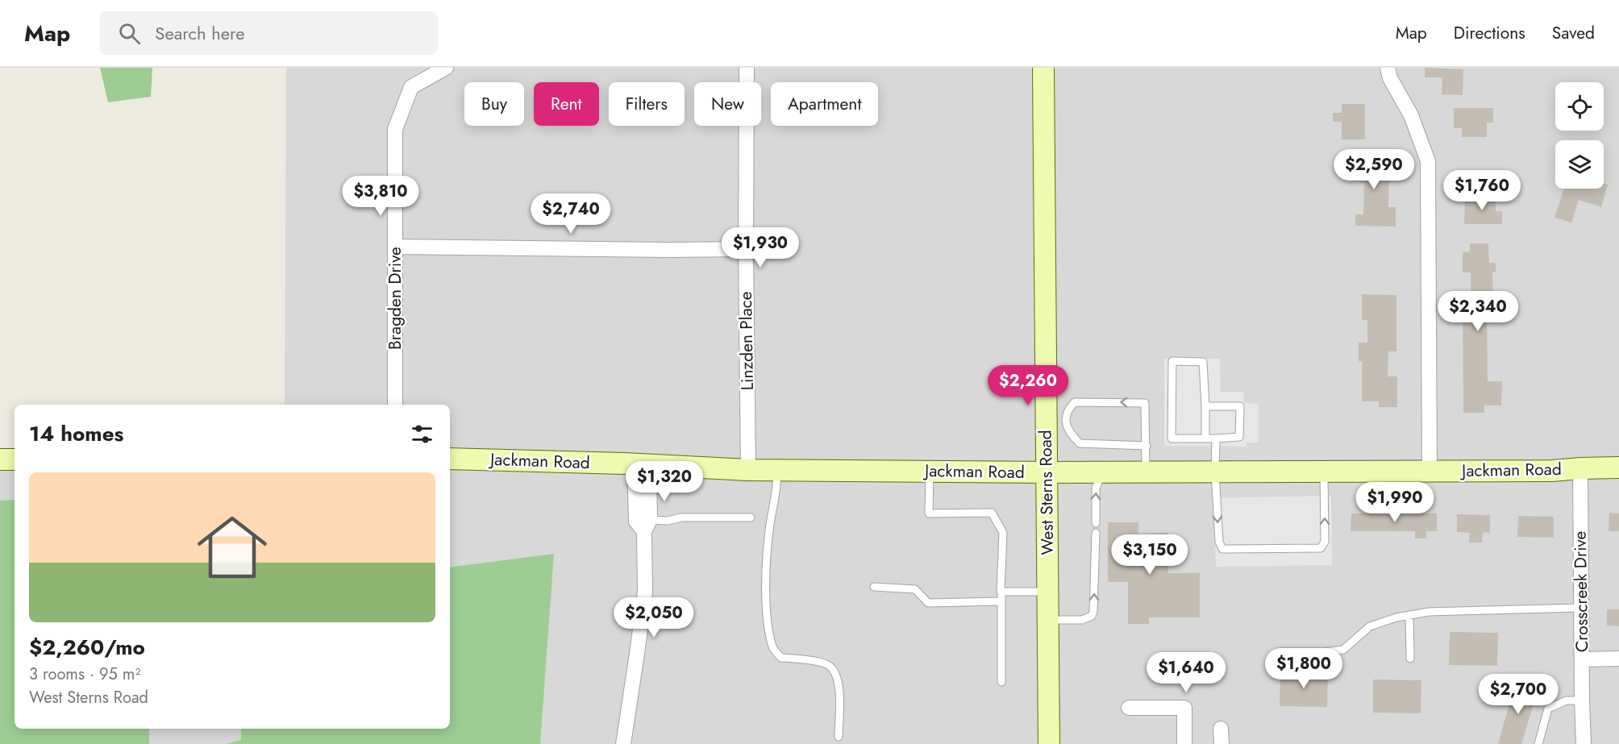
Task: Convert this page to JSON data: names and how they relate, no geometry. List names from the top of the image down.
{
  "streets": {
    "street": [
      "Bragden Drive",
      "Linzden Place",
      "Jackman Road",
      "West Sterns Road",
      "Crosscreek Drive"
    ]
  },
  "crossings": [
    ["Linzden Place", "Jackman Road"],
    ["Jackman Road", "West Sterns Road"],
    ["Jackman Road", "Crosscreek Drive"]
  ],
  "page": {
    "header": "Map",
    "search": "Search here",
    "nav": ["Map", "Directions", "Saved"],
    "chip": [
      "Buy",
      "Rent",
      "Filters",
      "New",
      "Apartment"
    ],
    "price": [
      "$2,590",
      "$1,760",
      "$3,810",
      "$2,740",
      "$1,930",
      "$2,340",
      "$2,260",
      "$1,320",
      "$1,990",
      "$3,150",
      "$2,050",
      "$1,800",
      "$1,640",
      "$2,700"
    ],
    "heading": "14 homes",
    "list": [
      {
        "name": "$2,260/mo",
        "note": "3 rooms · 95 m² · West Sterns Road"
      }
    ]
  }
}
